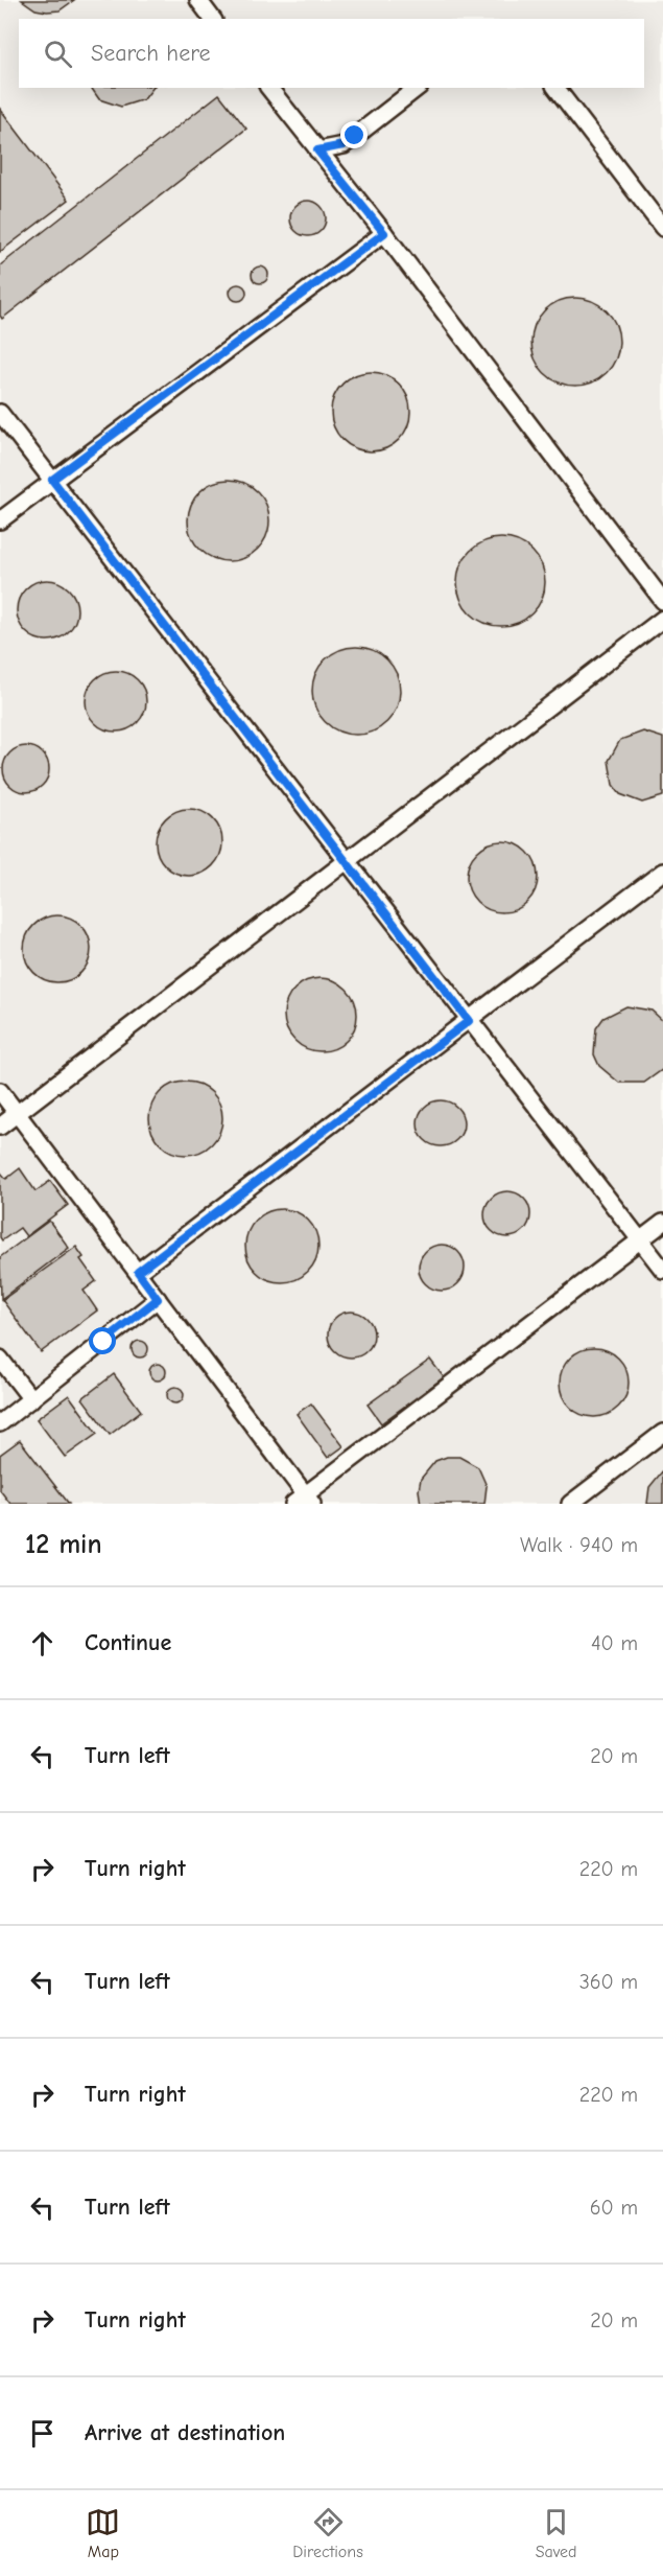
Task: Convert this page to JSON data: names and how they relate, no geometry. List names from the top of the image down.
{
  "page": {
    "search": "Search here",
    "heading": ["12 min", "Walk · 940 m"],
    "list": [
      ["Continue", "40 m"],
      ["Turn left", "20 m"],
      ["Turn right", "220 m"],
      ["Turn left", "360 m"],
      ["Turn right", "220 m"],
      ["Turn left", "60 m"],
      ["Turn right", "20 m"],
      "Arrive at destination"
    ],
    "nav": ["Map", "Directions", "Saved"]
  }
}
